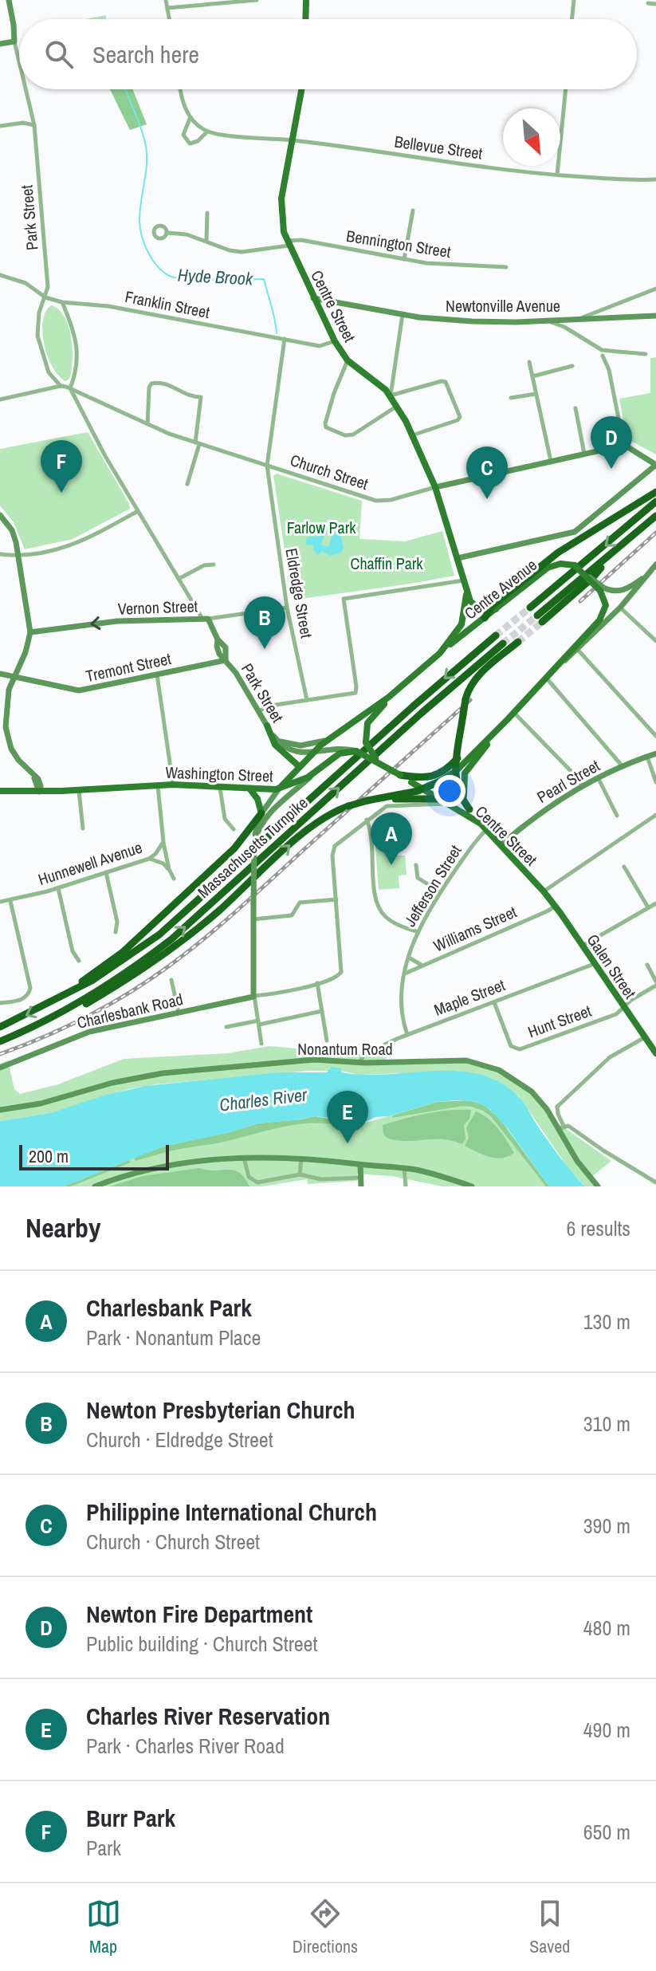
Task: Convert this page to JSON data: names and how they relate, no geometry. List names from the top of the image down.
{
  "streets": {
    "highway": ["Massachusetts Turnpike"],
    "main road": [
      "Park Street",
      "Centre Street",
      "Newtonville Avenue",
      "Church Street",
      "Centre Avenue",
      "Vernon Street",
      "Tremont Street",
      "Washington Street",
      "Pearl Street",
      "Galen Street",
      "Charlesbank Road",
      "Nonantum Road"
    ],
    "street": [
      "Bellevue Street",
      "Bennington Street",
      "Franklin Street",
      "Eldredge Street",
      "Hunnewell Avenue",
      "Jefferson Street",
      "Williams Street",
      "Maple Street",
      "Hunt Street"
    ]
  },
  "crossings": [
    ["Bellevue Street", "Centre Street"],
    ["Park Street", "Franklin Street"],
    ["Park Street", "Centre Street"],
    ["Park Street", "Church Street"],
    ["Park Street", "Vernon Street"],
    ["Park Street", "Tremont Street"],
    ["Park Street", "Washington Street"],
    ["Bennington Street", "Centre Street"],
    ["Franklin Street", "Centre Street"],
    ["Franklin Street", "Eldredge Street"],
    ["Centre Street", "Newtonville Avenue"],
    ["Centre Street", "Church Street"],
    ["Centre Street", "Centre Avenue"],
    ["Centre Street", "Washington Street"],
    ["Centre Street", "Pearl Street"],
    ["Centre Street", "Jefferson Street"],
    ["Centre Street", "Galen Street"],
    ["Centre Street", "Charlesbank Road"],
    ["Church Street", "Eldredge Street"],
    ["Eldredge Street", "Vernon Street"],
    ["Washington Street", "Hunnewell Avenue"],
    ["Jefferson Street", "Williams Street"],
    ["Jefferson Street", "Maple Street"],
    ["Williams Street", "Galen Street"],
    ["Galen Street", "Maple Street"],
    ["Galen Street", "Hunt Street"],
    ["Maple Street", "Hunt Street"],
    ["Maple Street", "Nonantum Road"]
  ],
  "one_way": ["Vernon Street"],
  "water": ["Hyde Brook", "Charles River"],
  "parks": ["Farlow Park", "Chaffin Park"],
  "scale_bar": "200 m",
  "north": "bottom right",
  "page": {
    "search": "Search here",
    "pins": [
      "D",
      "F",
      "C",
      "B",
      "A",
      "E"
    ],
    "scale": "200 m",
    "heading": ["Nearby", "6 results"],
    "list": [
      {
        "mark": "A",
        "name": "Charlesbank Park",
        "note": "Park · Nonantum Place",
        "value": "130 m"
      },
      {
        "mark": "B",
        "name": "Newton Presbyterian Church",
        "note": "Church · Eldredge Street",
        "value": "310 m"
      },
      {
        "mark": "C",
        "name": "Philippine International Church",
        "note": "Church · Church Street",
        "value": "390 m"
      },
      {
        "mark": "D",
        "name": "Newton Fire Department",
        "note": "Public building · Church Street",
        "value": "480 m"
      },
      {
        "mark": "E",
        "name": "Charles River Reservation",
        "note": "Park · Charles River Road",
        "value": "490 m"
      },
      {
        "mark": "F",
        "name": "Burr Park",
        "note": "Park",
        "value": "650 m"
      }
    ],
    "nav": ["Map", "Directions", "Saved"]
  }
}
